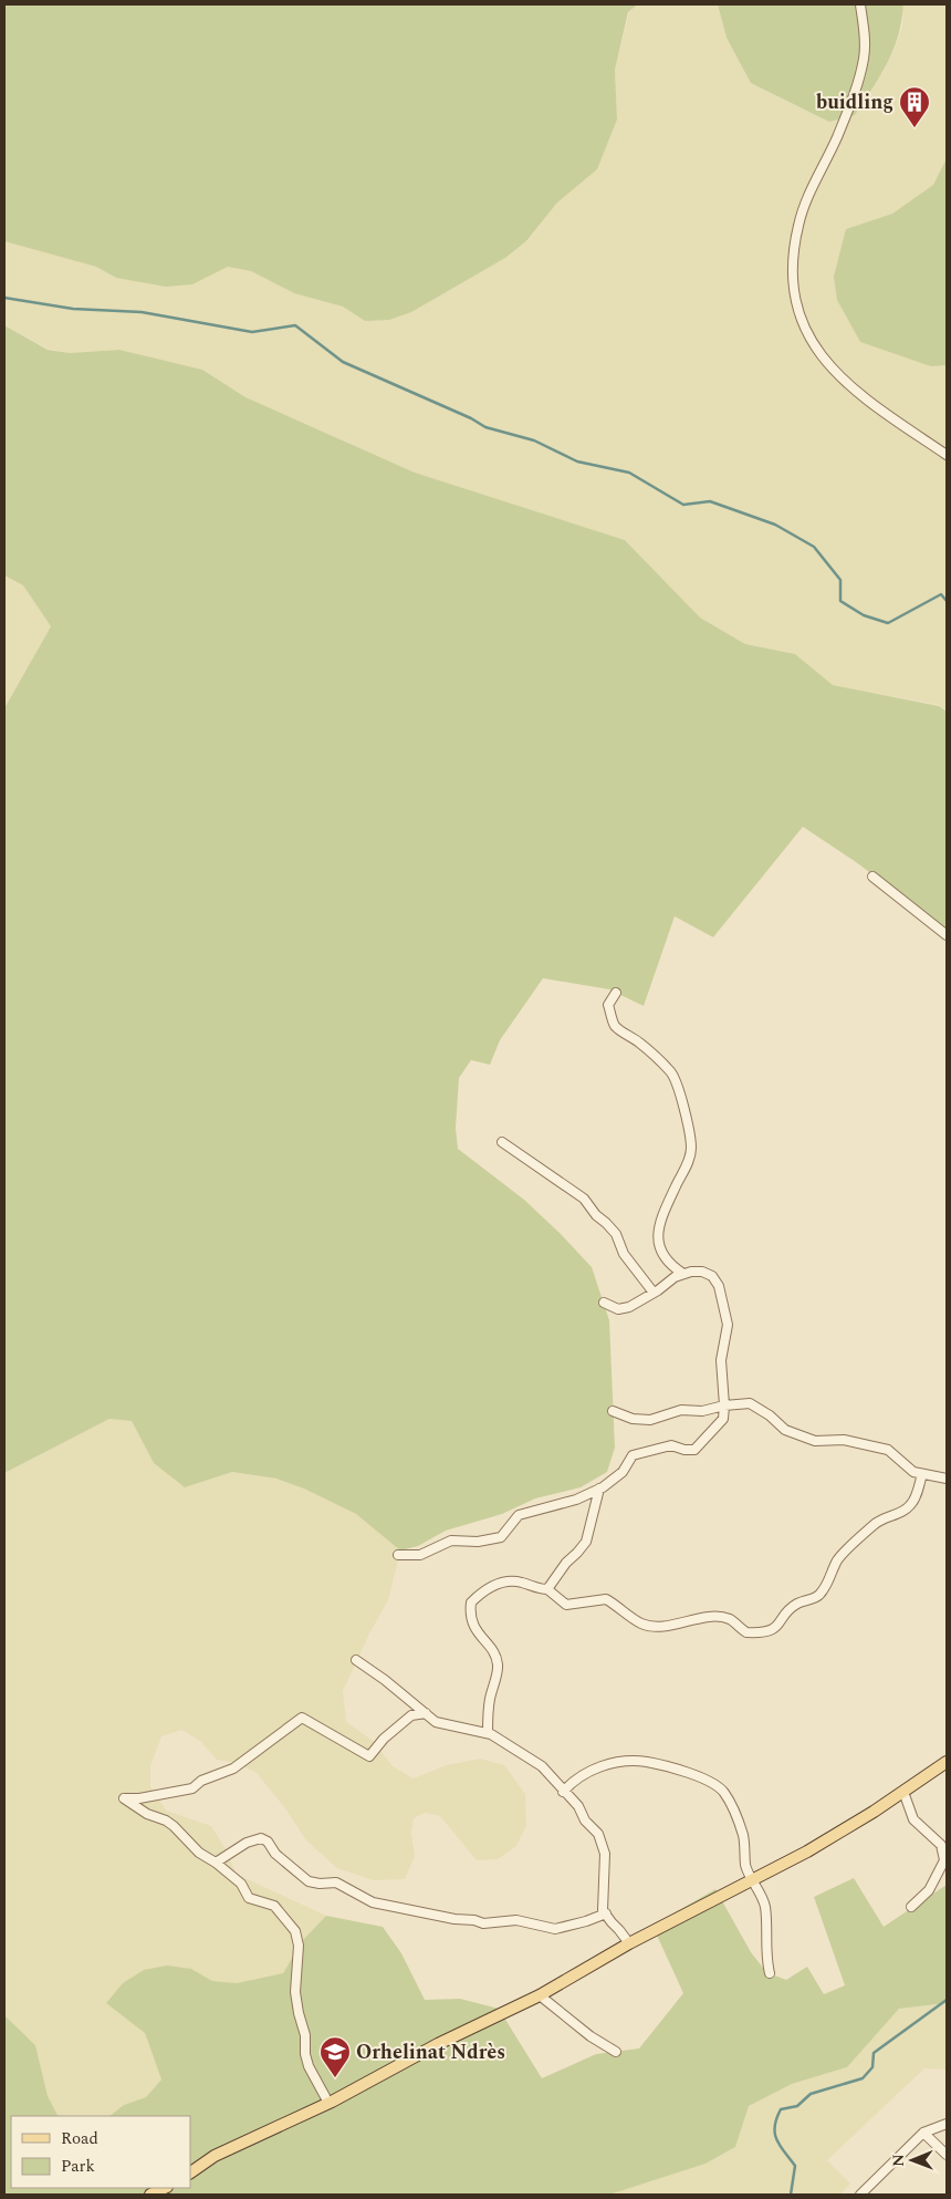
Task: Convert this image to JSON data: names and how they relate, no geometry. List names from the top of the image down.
{
  "places": {
    "building": ["buidling"],
    "school or university": ["Orhelinat Ndrès"]
  },
  "legend": ["Road", "Park"],
  "north": "left"
}
